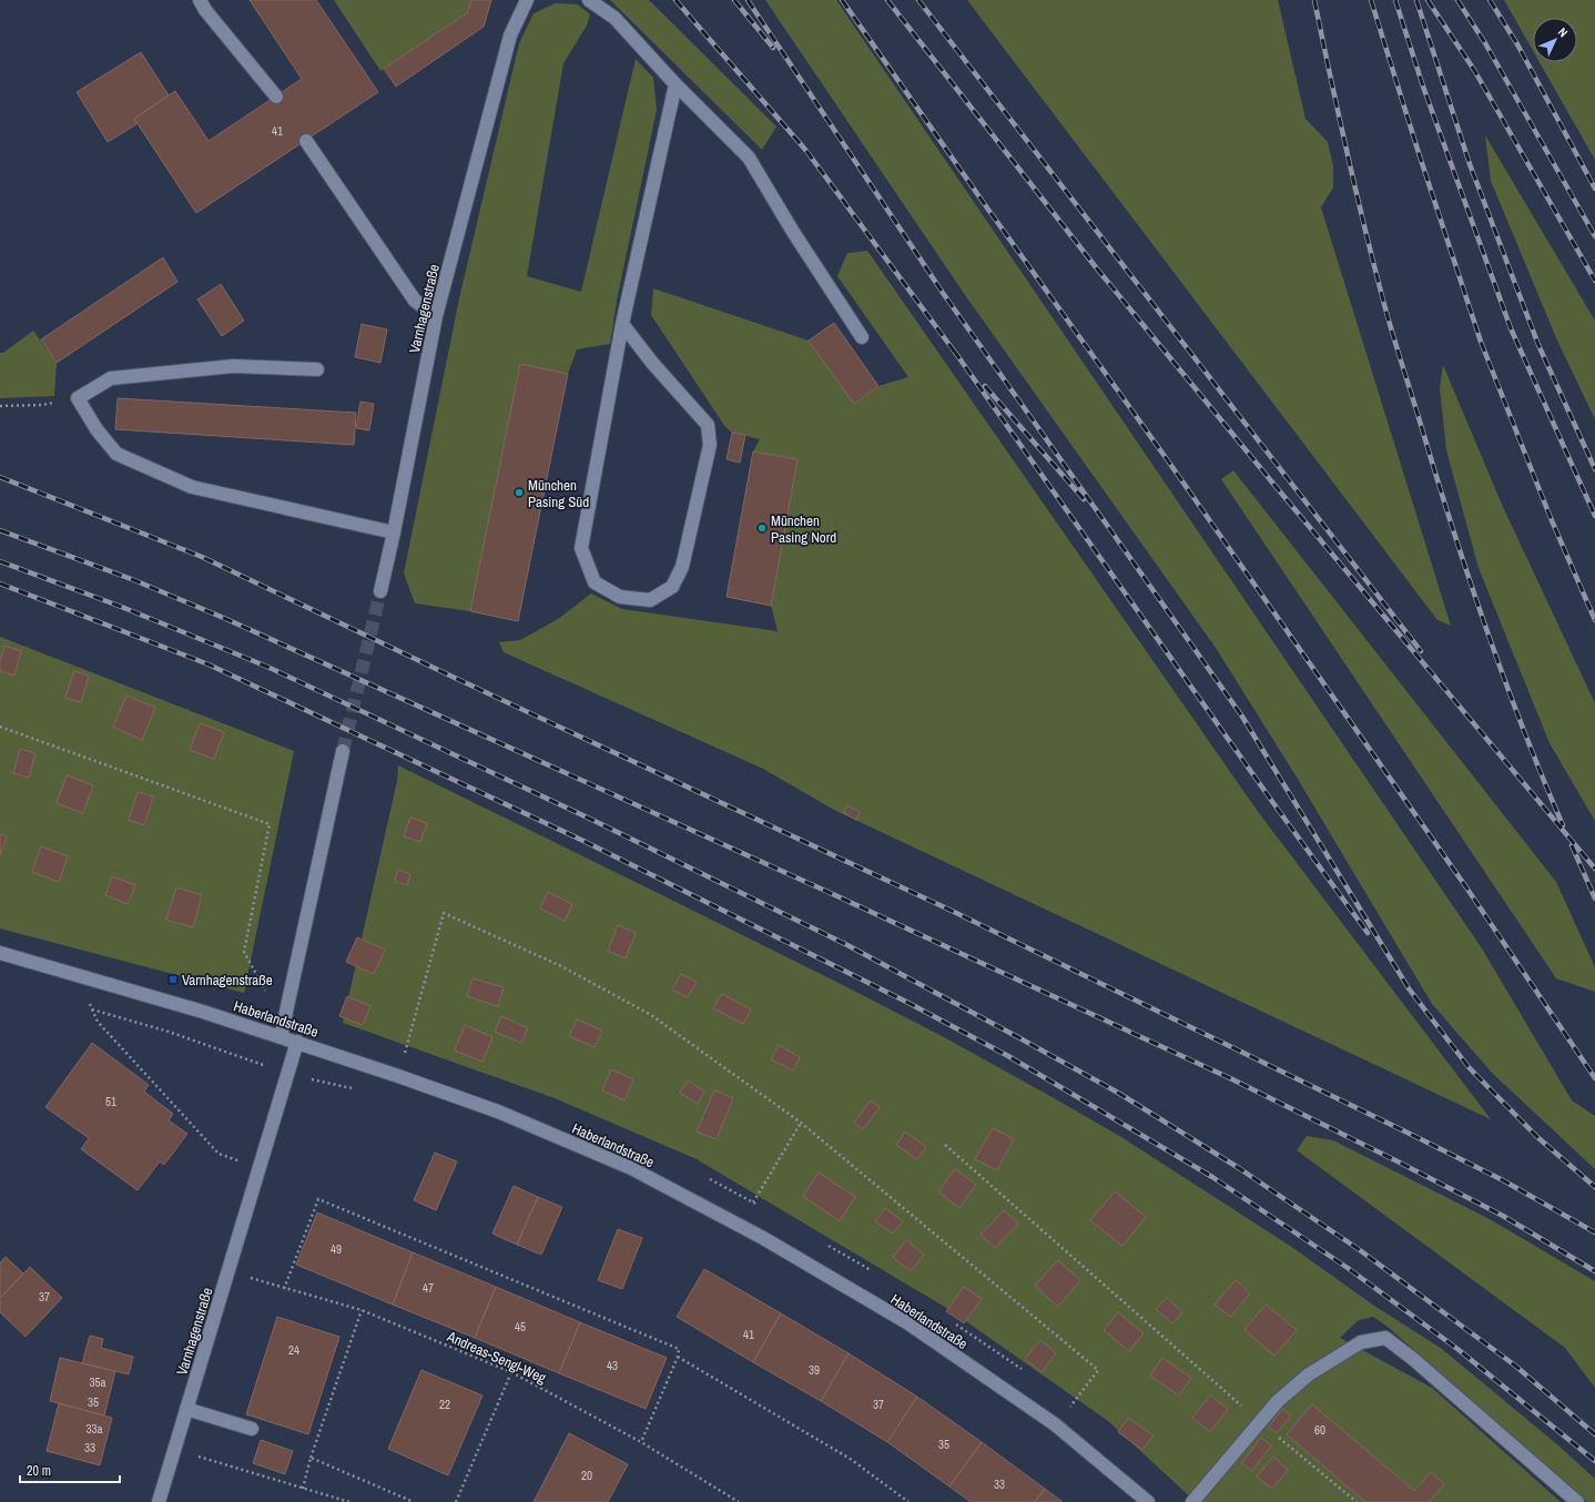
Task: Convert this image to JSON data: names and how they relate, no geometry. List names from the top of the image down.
{
  "streets": {
    "street": ["Varnhagenstraße", "Haberlandstraße"],
    "path": ["Andreas-Sengl-Weg"]
  },
  "crossings": [
    ["Varnhagenstraße", "Haberlandstraße"],
    ["Varnhagenstraße", "Andreas-Sengl-Weg"]
  ],
  "places": {
    "other": ["München Pasing Süd", "München Pasing Nord"],
    "transit": ["Varnhagenstraße"]
  },
  "house_numbers": [
    "41",
    "51",
    "49",
    "47",
    "37",
    "45",
    "41",
    "24",
    "43",
    "39",
    "35a",
    "35",
    "22",
    "37",
    "33a",
    "60",
    "35",
    "33",
    "20",
    "33"
  ],
  "scale_bar": "20 m",
  "north": "top right"
}
